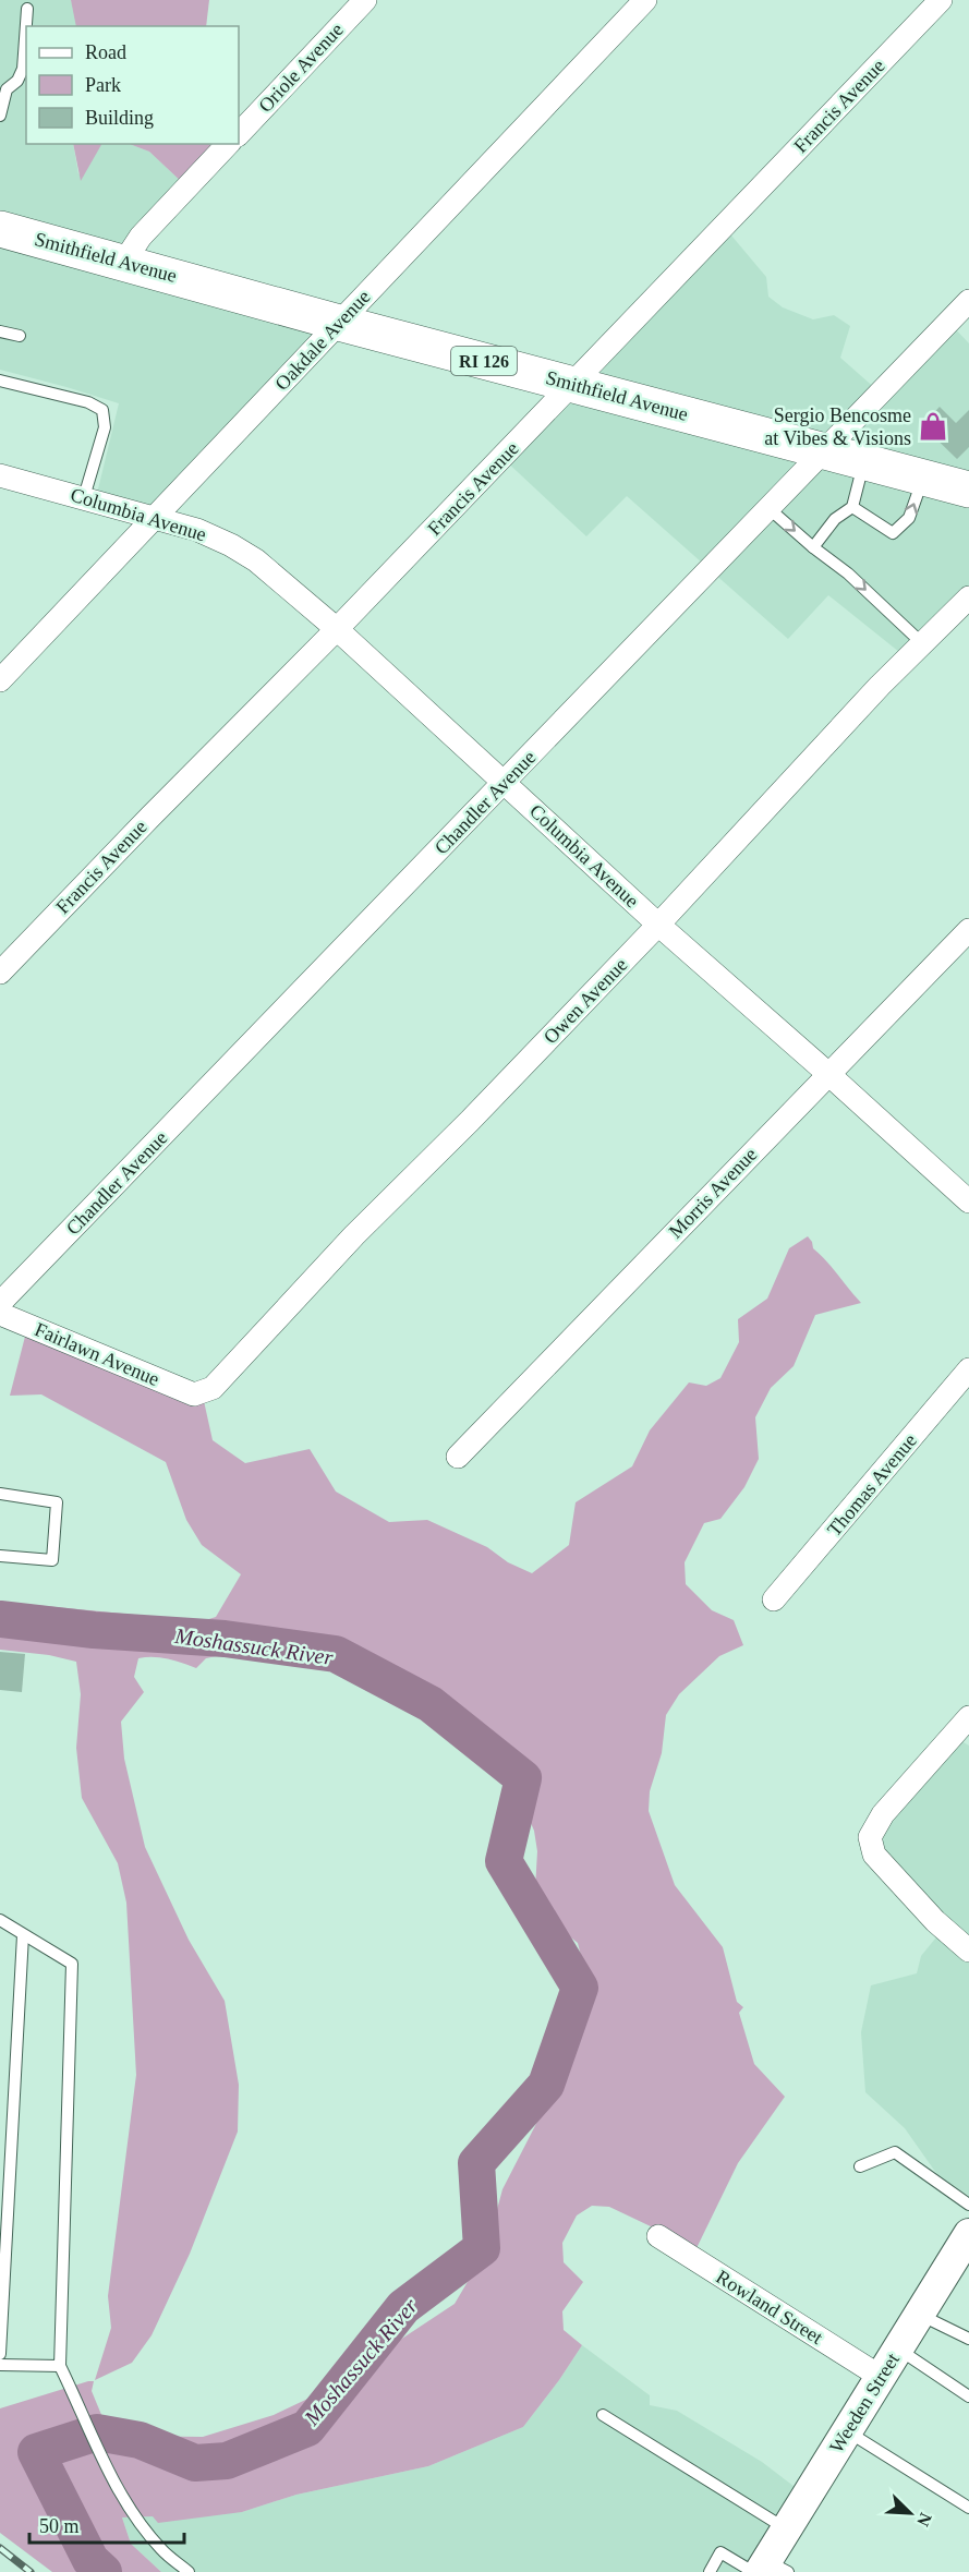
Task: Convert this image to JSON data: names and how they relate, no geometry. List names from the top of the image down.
{
  "streets": {
    "main road": ["Smithfield Avenue", "RI 126", "Weeden Street"],
    "street": [
      "Oriole Avenue",
      "Francis Avenue",
      "Oakdale Avenue",
      "Columbia Avenue",
      "Chandler Avenue",
      "Owen Avenue",
      "Morris Avenue",
      "Fairlawn Avenue",
      "Thomas Avenue",
      "Rowland Street"
    ]
  },
  "crossings": [
    ["Francis Avenue", "Smithfield Avenue"],
    ["Francis Avenue", "Columbia Avenue"],
    ["Smithfield Avenue", "Oakdale Avenue"],
    ["Smithfield Avenue", "Chandler Avenue"],
    ["Oakdale Avenue", "Columbia Avenue"],
    ["Columbia Avenue", "Chandler Avenue"],
    ["Columbia Avenue", "Owen Avenue"],
    ["Columbia Avenue", "Morris Avenue"],
    ["Chandler Avenue", "Fairlawn Avenue"],
    ["Owen Avenue", "Fairlawn Avenue"],
    ["Rowland Street", "Weeden Street"]
  ],
  "water": ["Moshassuck River"],
  "places": {
    "shop": ["Sergio Bencosme at Vibes & Visions"]
  },
  "legend": ["Road", "Park", "Building"],
  "scale_bar": "50 m",
  "north": "bottom right"
}
